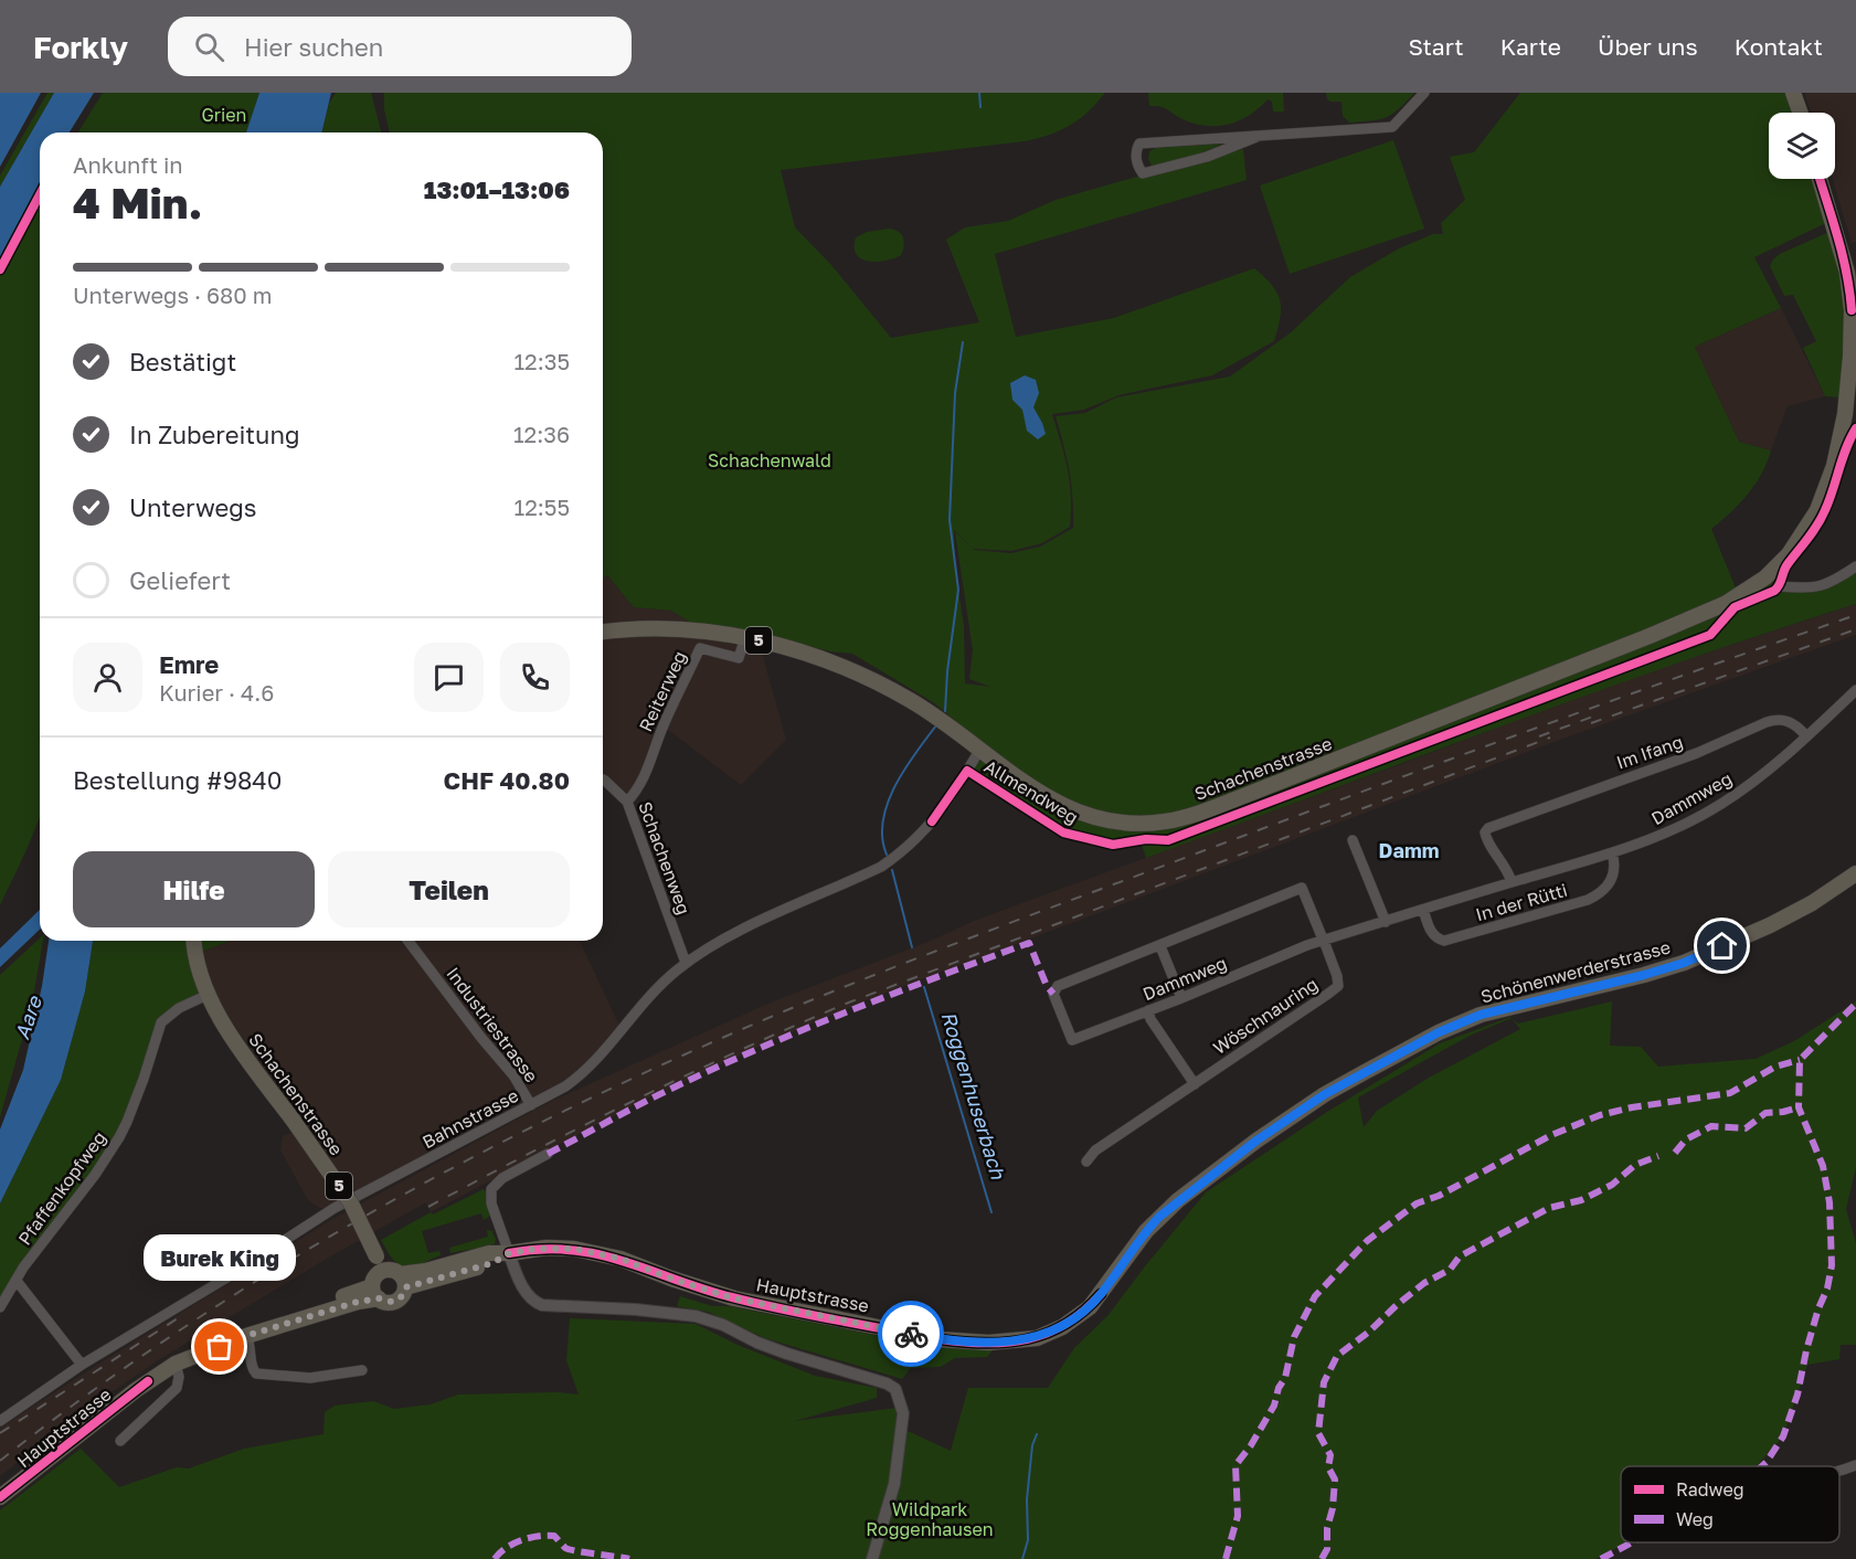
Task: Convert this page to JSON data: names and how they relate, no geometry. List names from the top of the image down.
{
  "streets": {
    "main road": [
      "5",
      "Schachenstrasse",
      "Schönenwerderstrasse",
      "Hauptstrasse"
    ],
    "street": [
      "Reiterweg",
      "Im Ifang",
      "Dammweg",
      "Schachenweg",
      "In der Rütti",
      "Wöschnauring",
      "Industriestrasse",
      "Bahnstrasse",
      "Pfaffenkopfweg"
    ],
    "cycle path": ["Allmendweg"]
  },
  "crossings": [
    ["5", "Schachenstrasse"],
    ["Reiterweg", "Schachenstrasse"],
    ["Reiterweg", "Schachenweg"],
    ["Im Ifang", "Dammweg"],
    ["Schachenstrasse", "Bahnstrasse"],
    ["Schachenstrasse", "Pfaffenkopfweg"],
    ["Schachenstrasse", "Hauptstrasse"],
    ["Dammweg", "In der Rütti"],
    ["Dammweg", "Wöschnauring"],
    ["Schachenweg", "Bahnstrasse"],
    ["Schönenwerderstrasse", "Hauptstrasse"],
    ["Industriestrasse", "Bahnstrasse"]
  ],
  "districts": ["Damm"],
  "water": ["Aare", "Roggenhuserbach"],
  "parks": ["Grien", "Schachenwald", "Wildpark Roggenhausen"],
  "places": ["Burek King"],
  "legend": ["Radweg", "Weg"],
  "page": {
    "header": "Forkly",
    "search": "Hier suchen",
    "nav": [
      "Start",
      "Karte",
      "Über uns",
      "Kontakt"
    ],
    "heading": ["4 Min.", "Ankunft in", "13:01–13:06"],
    "panel": [
      "Emre",
      "Kurier · 4.6",
      "Bestellung #9840",
      "CHF 40.80"
    ],
    "bar": "Unterwegs · 680 m",
    "list": [
      ["Bestätigt", "12:35"],
      ["In Zubereitung", "12:36"],
      ["Unterwegs", "12:55"],
      "Geliefert"
    ],
    "buttons": ["Hilfe", "Teilen"],
    "bubble": "Burek King"
  }
}
